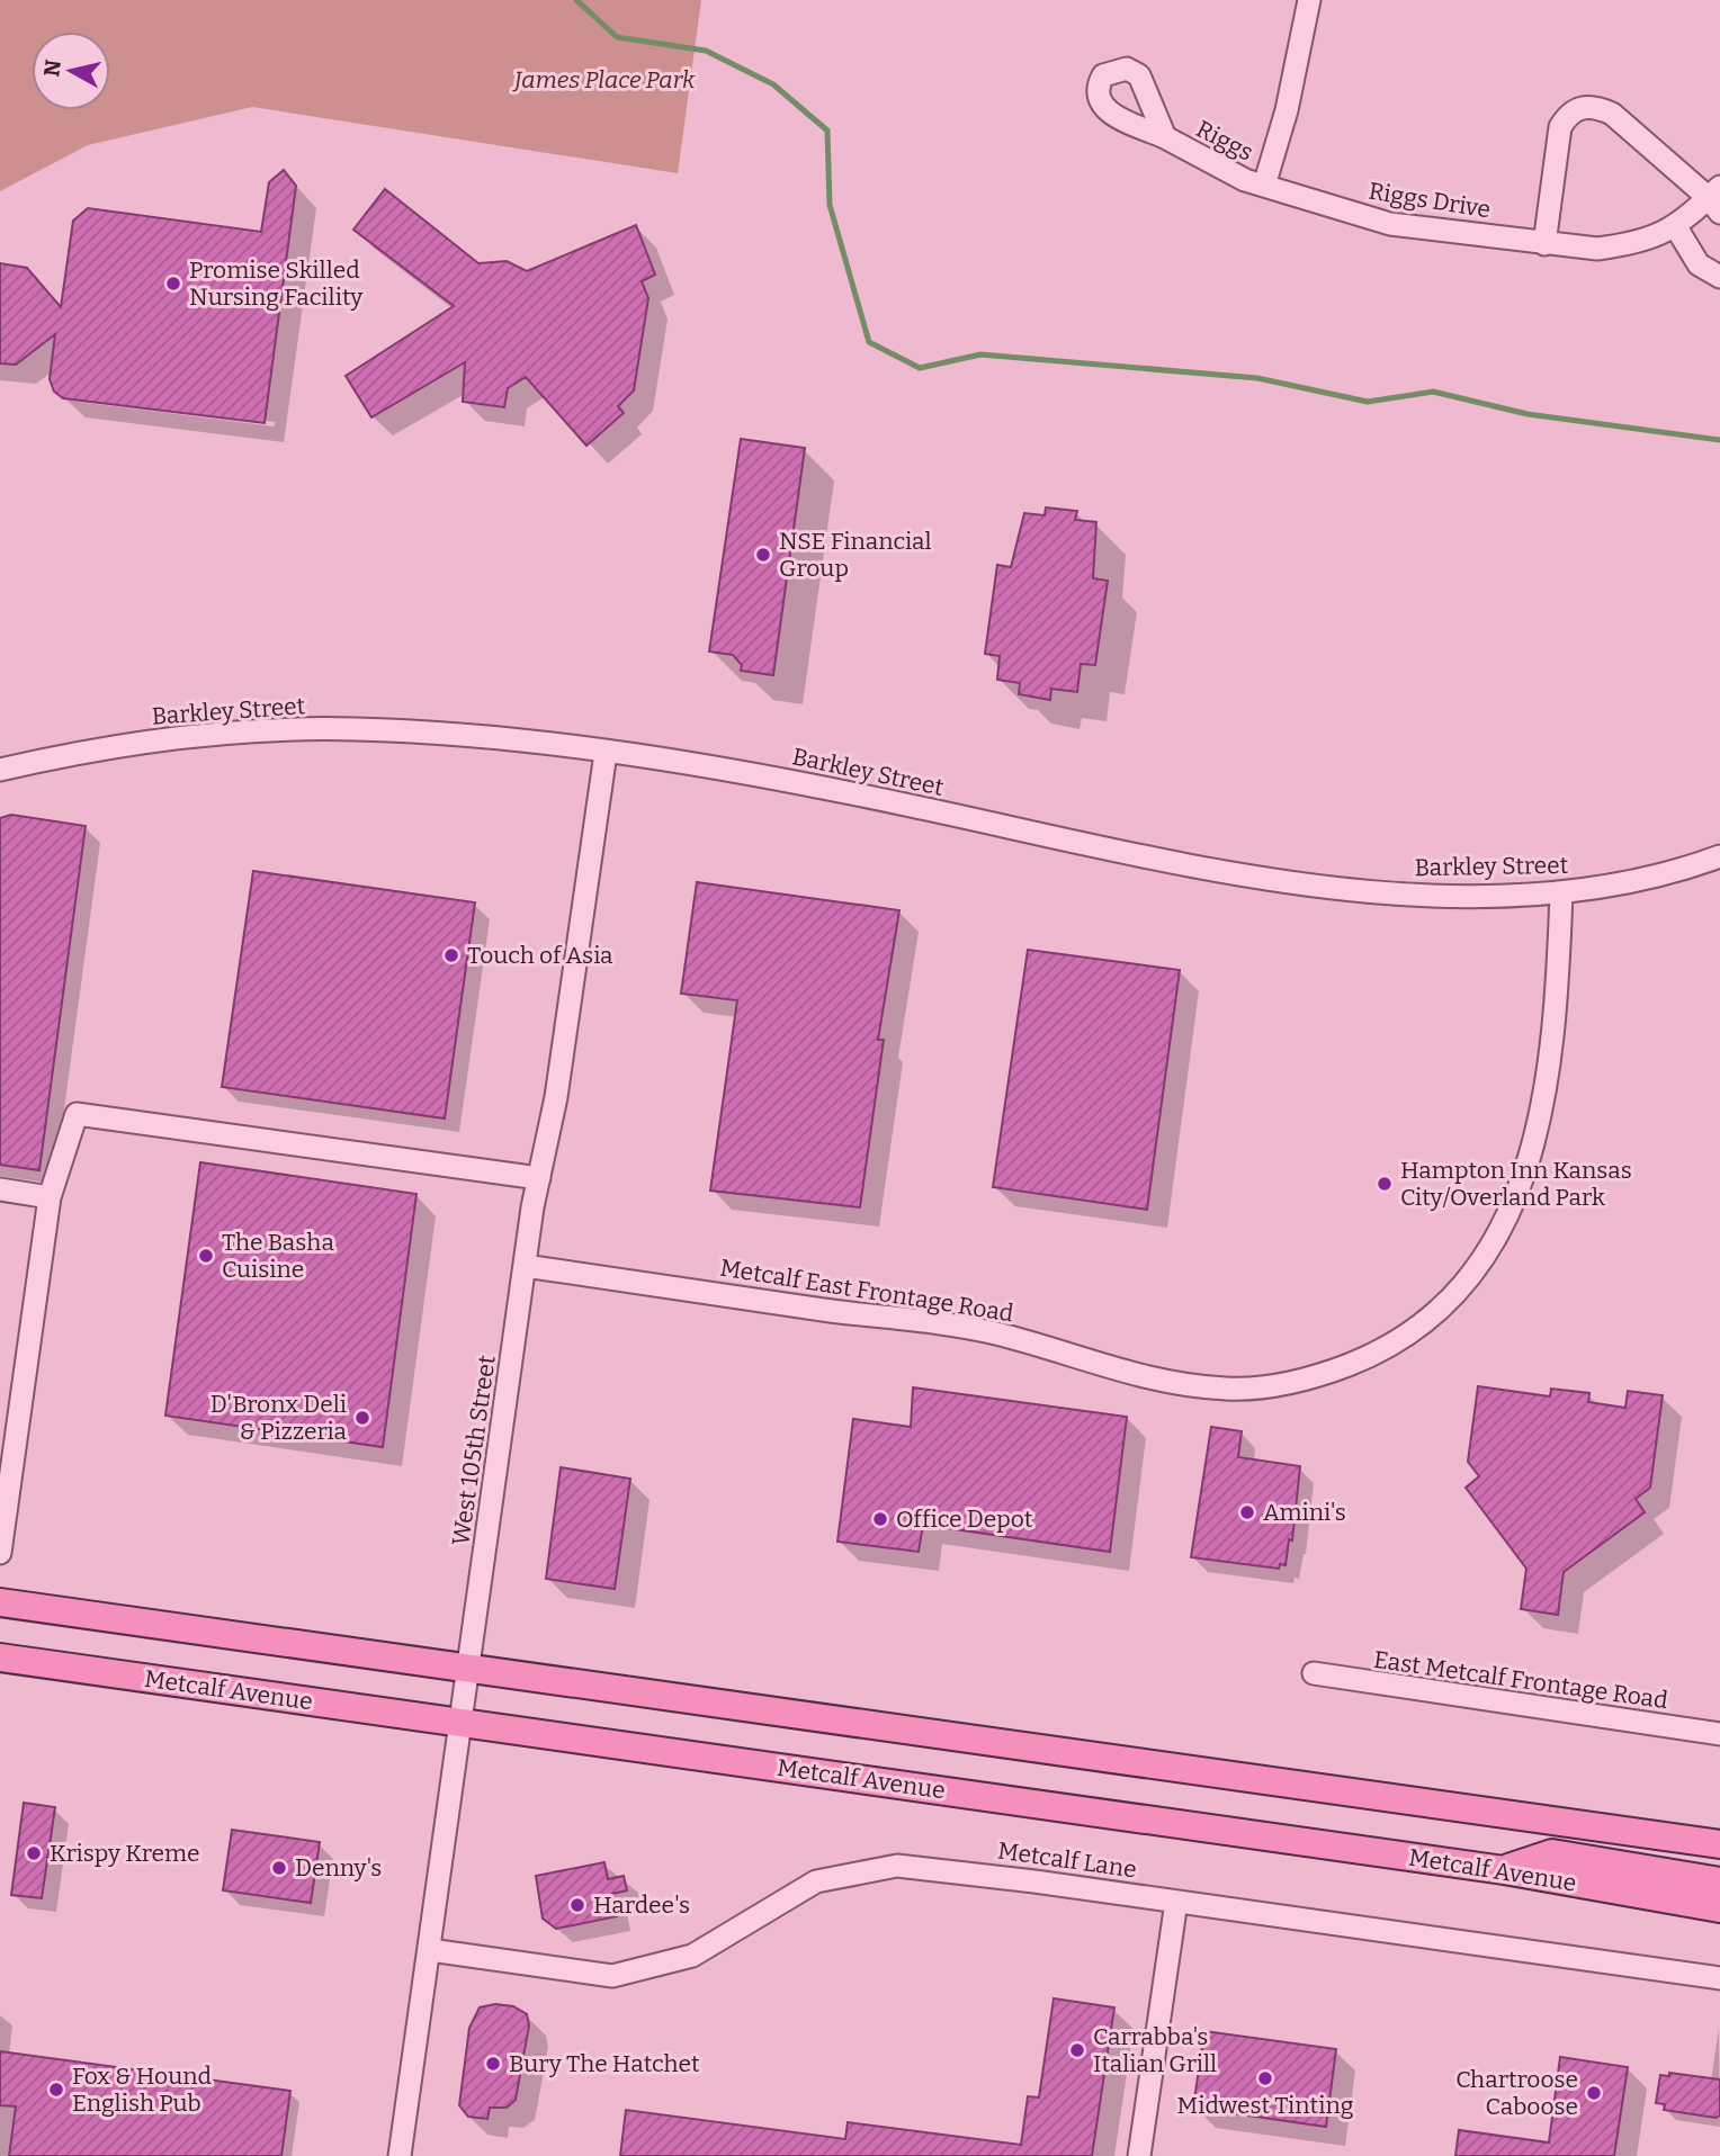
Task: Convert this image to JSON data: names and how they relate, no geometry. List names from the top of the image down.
{
  "streets": {
    "main road": ["Metcalf Avenue"],
    "street": [
      "Riggs",
      "Riggs Drive",
      "Barkley Street",
      "Metcalf East Frontage Road",
      "West 105th Street",
      "East Metcalf Frontage Road",
      "Metcalf Lane"
    ]
  },
  "crossings": [
    ["Riggs", "Riggs Drive"],
    ["Barkley Street", "Metcalf East Frontage Road"],
    ["Barkley Street", "West 105th Street"],
    ["Metcalf East Frontage Road", "West 105th Street"],
    ["West 105th Street", "Metcalf Avenue"],
    ["West 105th Street", "Metcalf Lane"]
  ],
  "parks": ["James Place Park"],
  "places": [
    "Promise Skilled Nursing Facility",
    "NSE Financial Group",
    "Touch of Asia",
    "Hampton Inn Kansas City/Overland Park",
    "The Basha Cuisine",
    "D'Bronx Deli & Pizzeria",
    "Amini's",
    "Office Depot",
    "Krispy Kreme",
    "Denny's",
    "Hardee's",
    "Carrabba's Italian Grill",
    "Bury The Hatchet",
    "Midwest Tinting",
    "Fox & Hound English Pub",
    "Chartroose Caboose"
  ],
  "north": "left"
}
